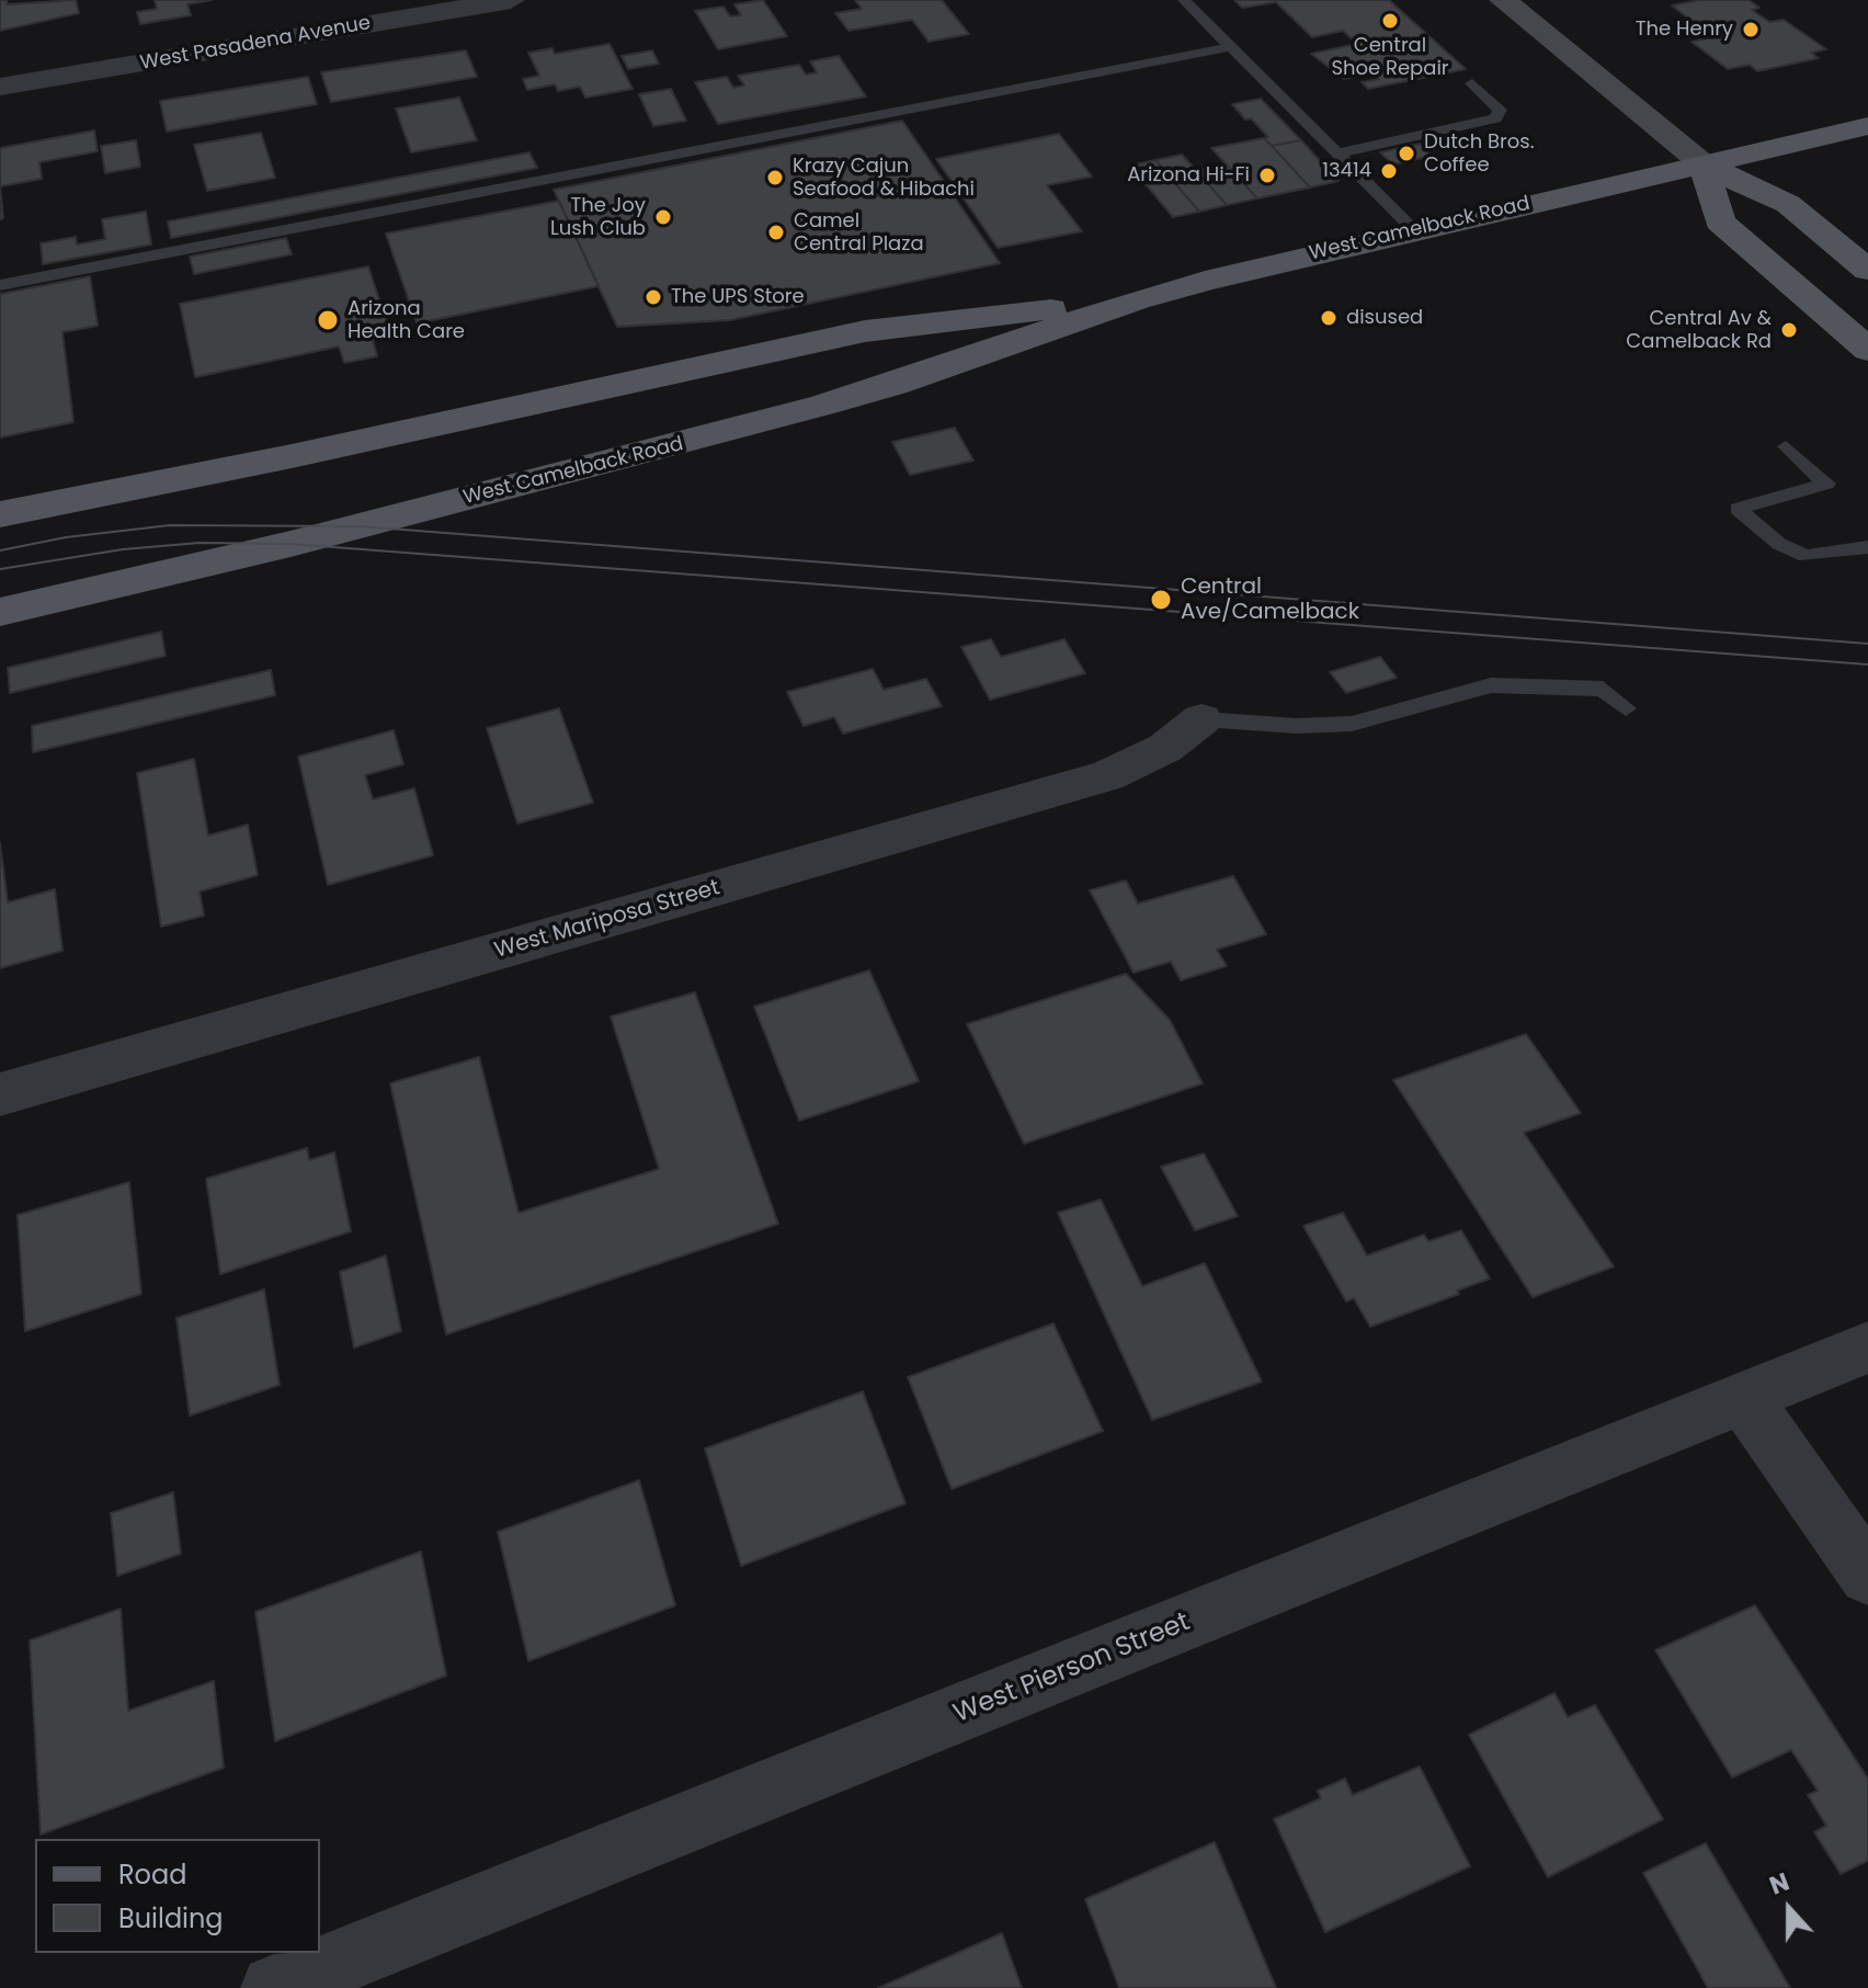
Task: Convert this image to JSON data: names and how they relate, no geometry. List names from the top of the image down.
{
  "streets": {
    "main road": ["West Camelback Road"],
    "street": ["West Pasadena Avenue", "West Mariposa Street", "West Pierson Street"]
  },
  "places": [
    "Central Shoe Repair",
    "The Henry",
    "Dutch Bros. Coffee",
    "13414",
    "Arizona Hi-Fi",
    "Krazy Cajun Seafood & Hibachi",
    "The Joy Lush Club",
    "Camel Central Plaza",
    "The UPS Store",
    "disused",
    "Arizona Health Care",
    "Central Av & Camelback Rd",
    "Central Ave/Camelback"
  ],
  "legend": ["Road", "Building"],
  "north": "top"
}
